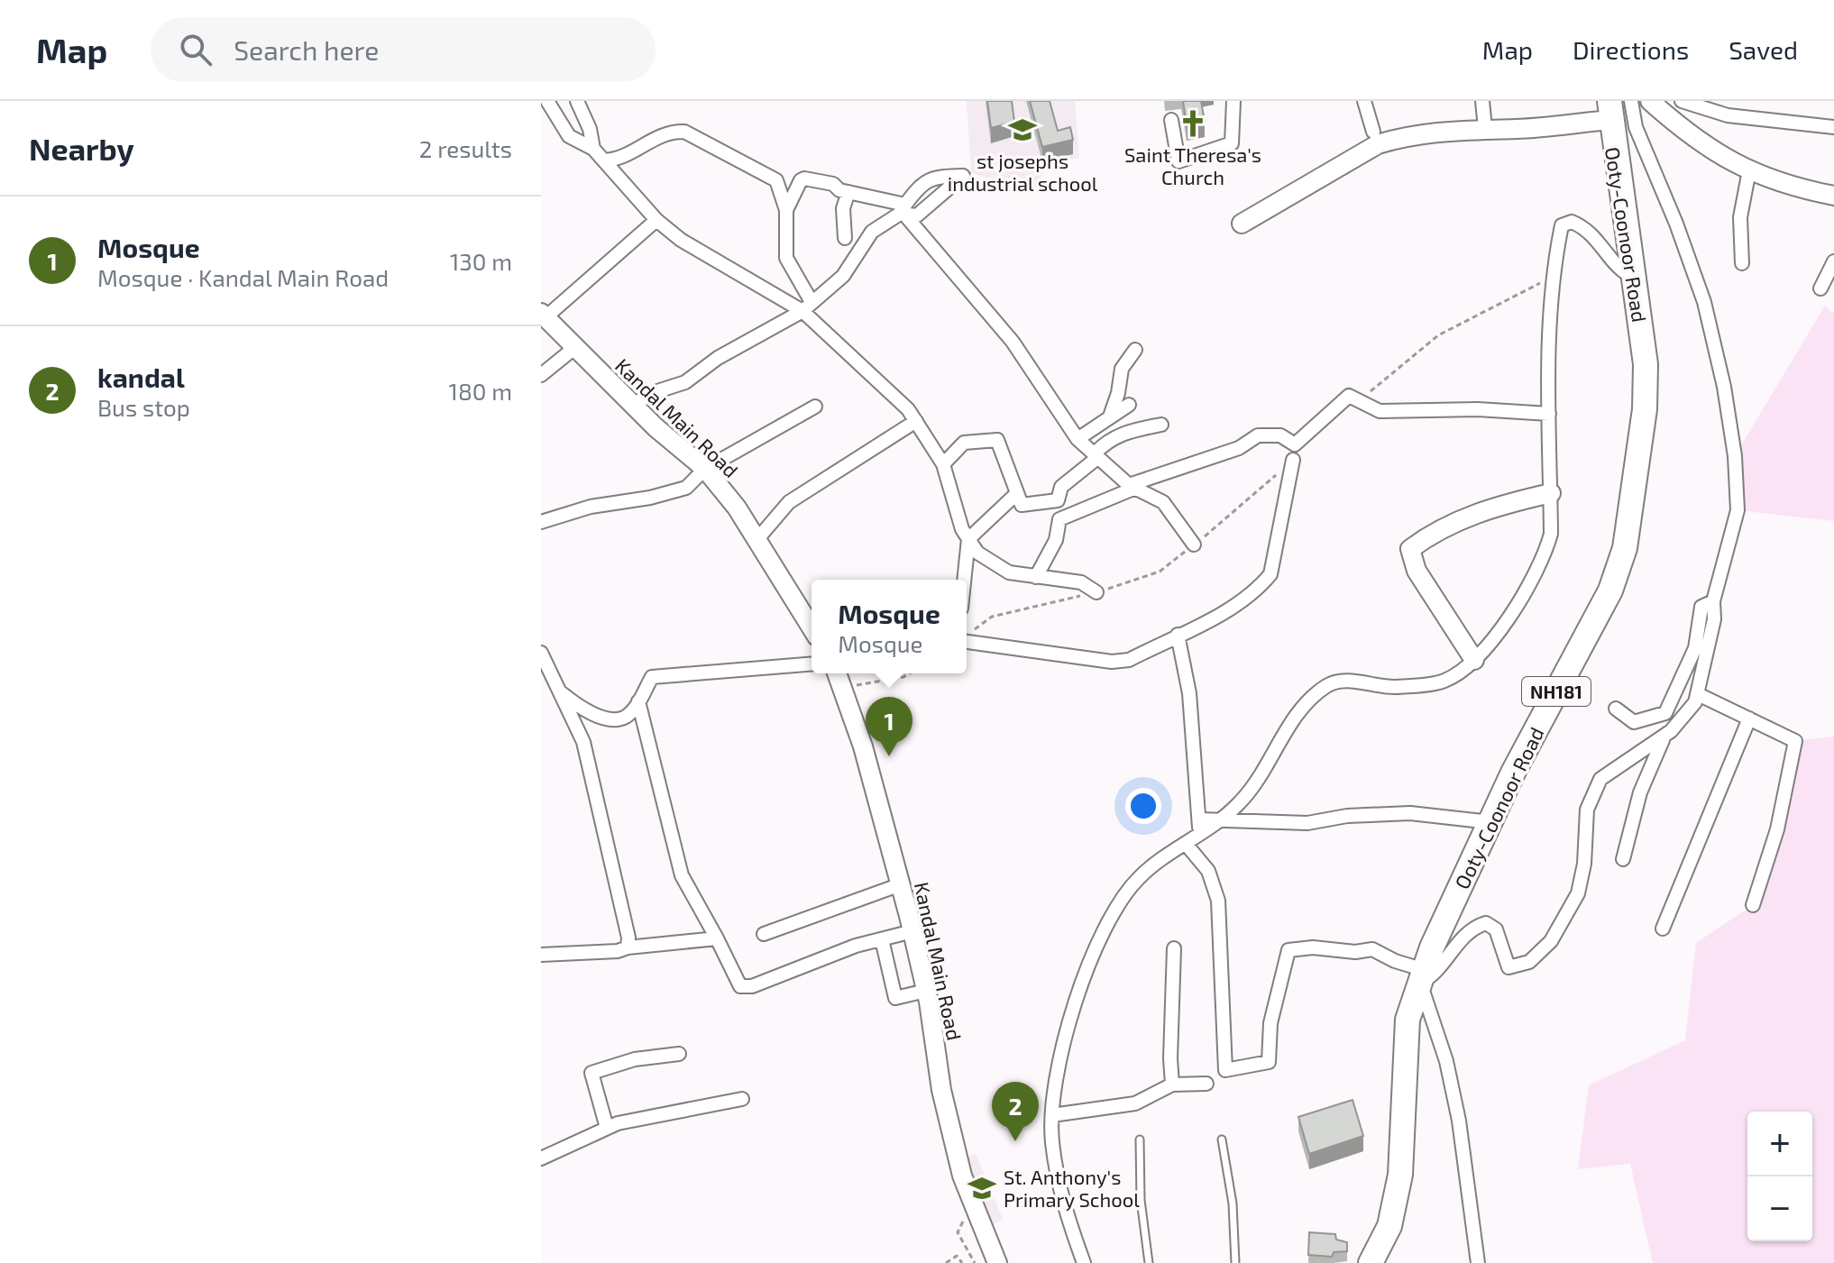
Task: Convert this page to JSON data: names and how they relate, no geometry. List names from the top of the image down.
{
  "streets": {
    "highway": ["Ooty-Coonoor Road", "NH181"],
    "street": ["Kandal Main Road"]
  },
  "places": {
    "church": ["Saint Theresa's Church"],
    "school or university": ["st josephs industrial school", "St. Anthony's Primary School"]
  },
  "page": {
    "header": "Map",
    "search": "Search here",
    "nav": ["Map", "Directions", "Saved"],
    "heading": ["Nearby", "2 results"],
    "list": [
      {
        "mark": "1",
        "name": "Mosque",
        "note": "Mosque · Kandal Main Road",
        "value": "130 m"
      },
      {
        "mark": "2",
        "name": "kandal",
        "note": "Bus stop",
        "value": "180 m"
      }
    ],
    "popup": ["Mosque", "Mosque"],
    "pins": ["1", "2"],
    "map_buttons": ["+", "−"]
  }
}
